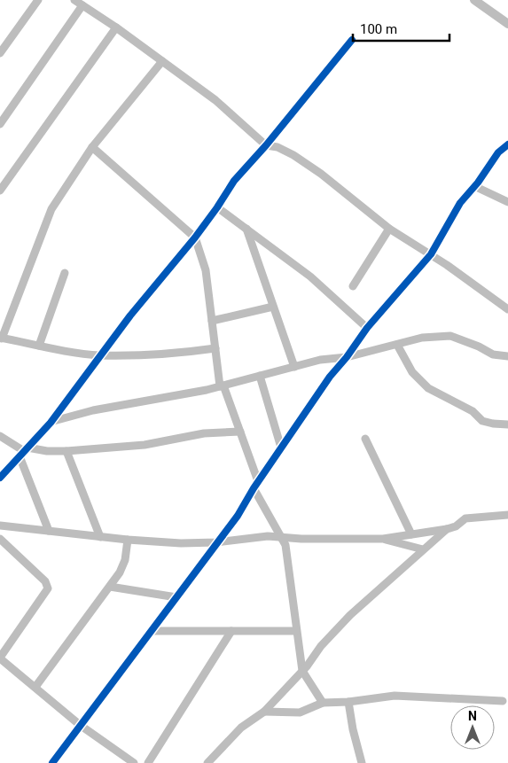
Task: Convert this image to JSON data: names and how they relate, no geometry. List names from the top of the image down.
{
  "scale_bar": "100 m",
  "north": "top"
}
